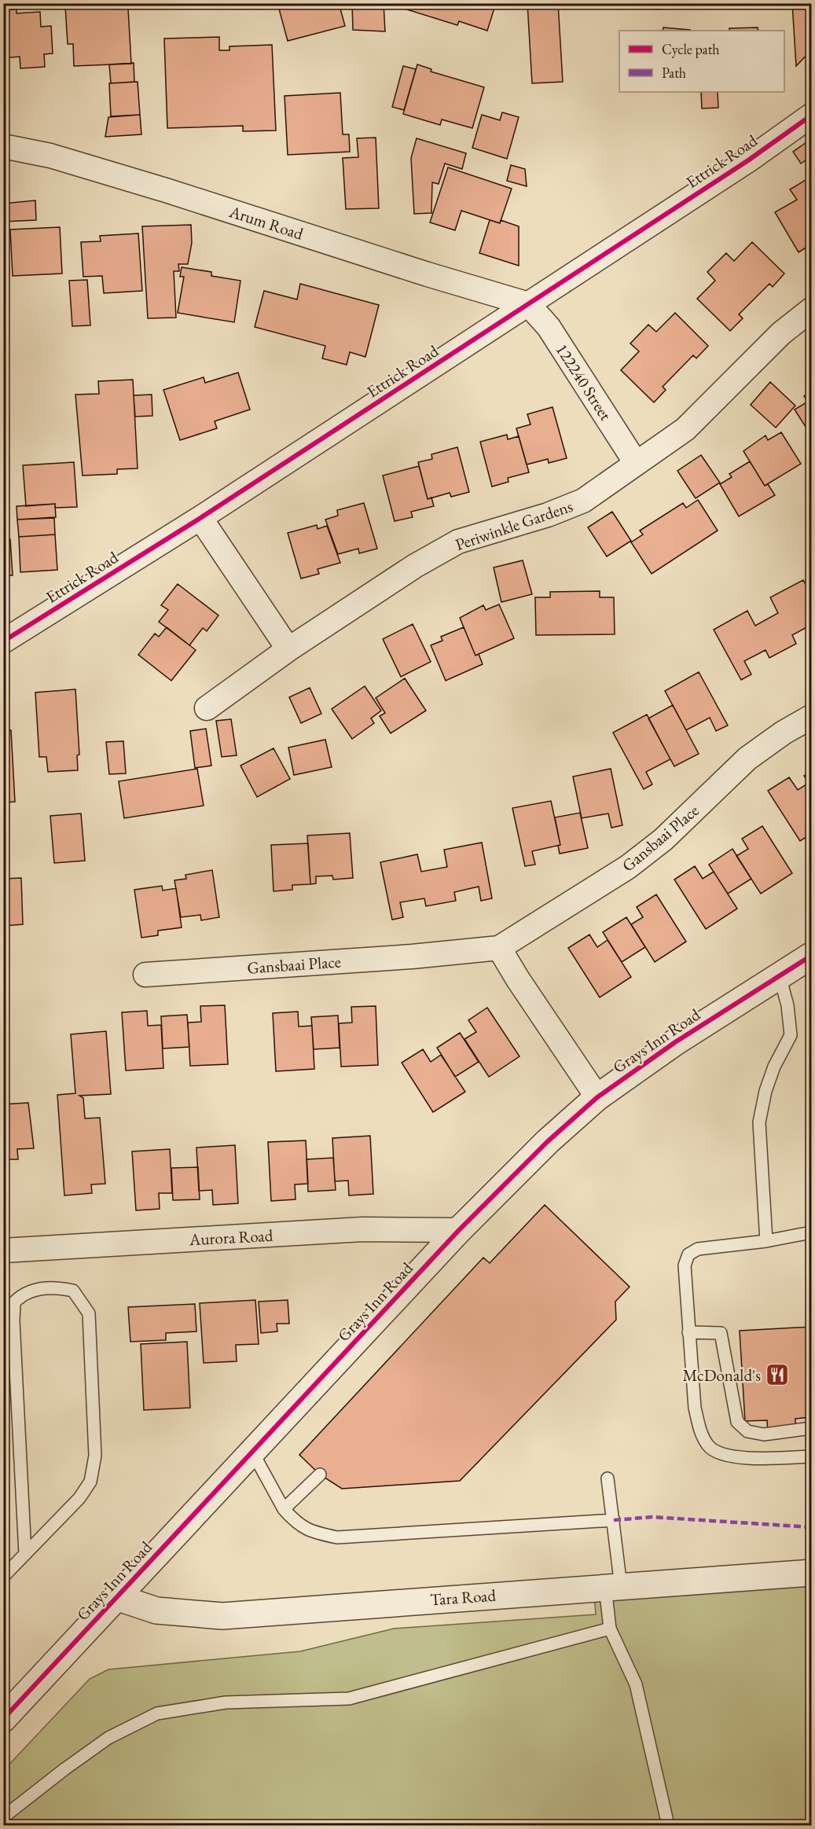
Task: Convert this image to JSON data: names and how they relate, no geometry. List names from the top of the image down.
{
  "streets": {
    "street": [
      "Ettrick Road",
      "Arum Road",
      "122240 Street",
      "Periwinkle Gardens",
      "Gansbaai Place",
      "Grays Inn Road",
      "Aurora Road",
      "Tara Road"
    ]
  },
  "crossings": [
    ["Ettrick Road", "Arum Road"],
    ["Ettrick Road", "122240 Street"],
    ["Arum Road", "122240 Street"],
    ["122240 Street", "Periwinkle Gardens"],
    ["Grays Inn Road", "Aurora Road"],
    ["Grays Inn Road", "Tara Road"]
  ],
  "places": {
    "restaurant": ["McDonald's"]
  },
  "legend": ["Cycle path", "Path"]
}
